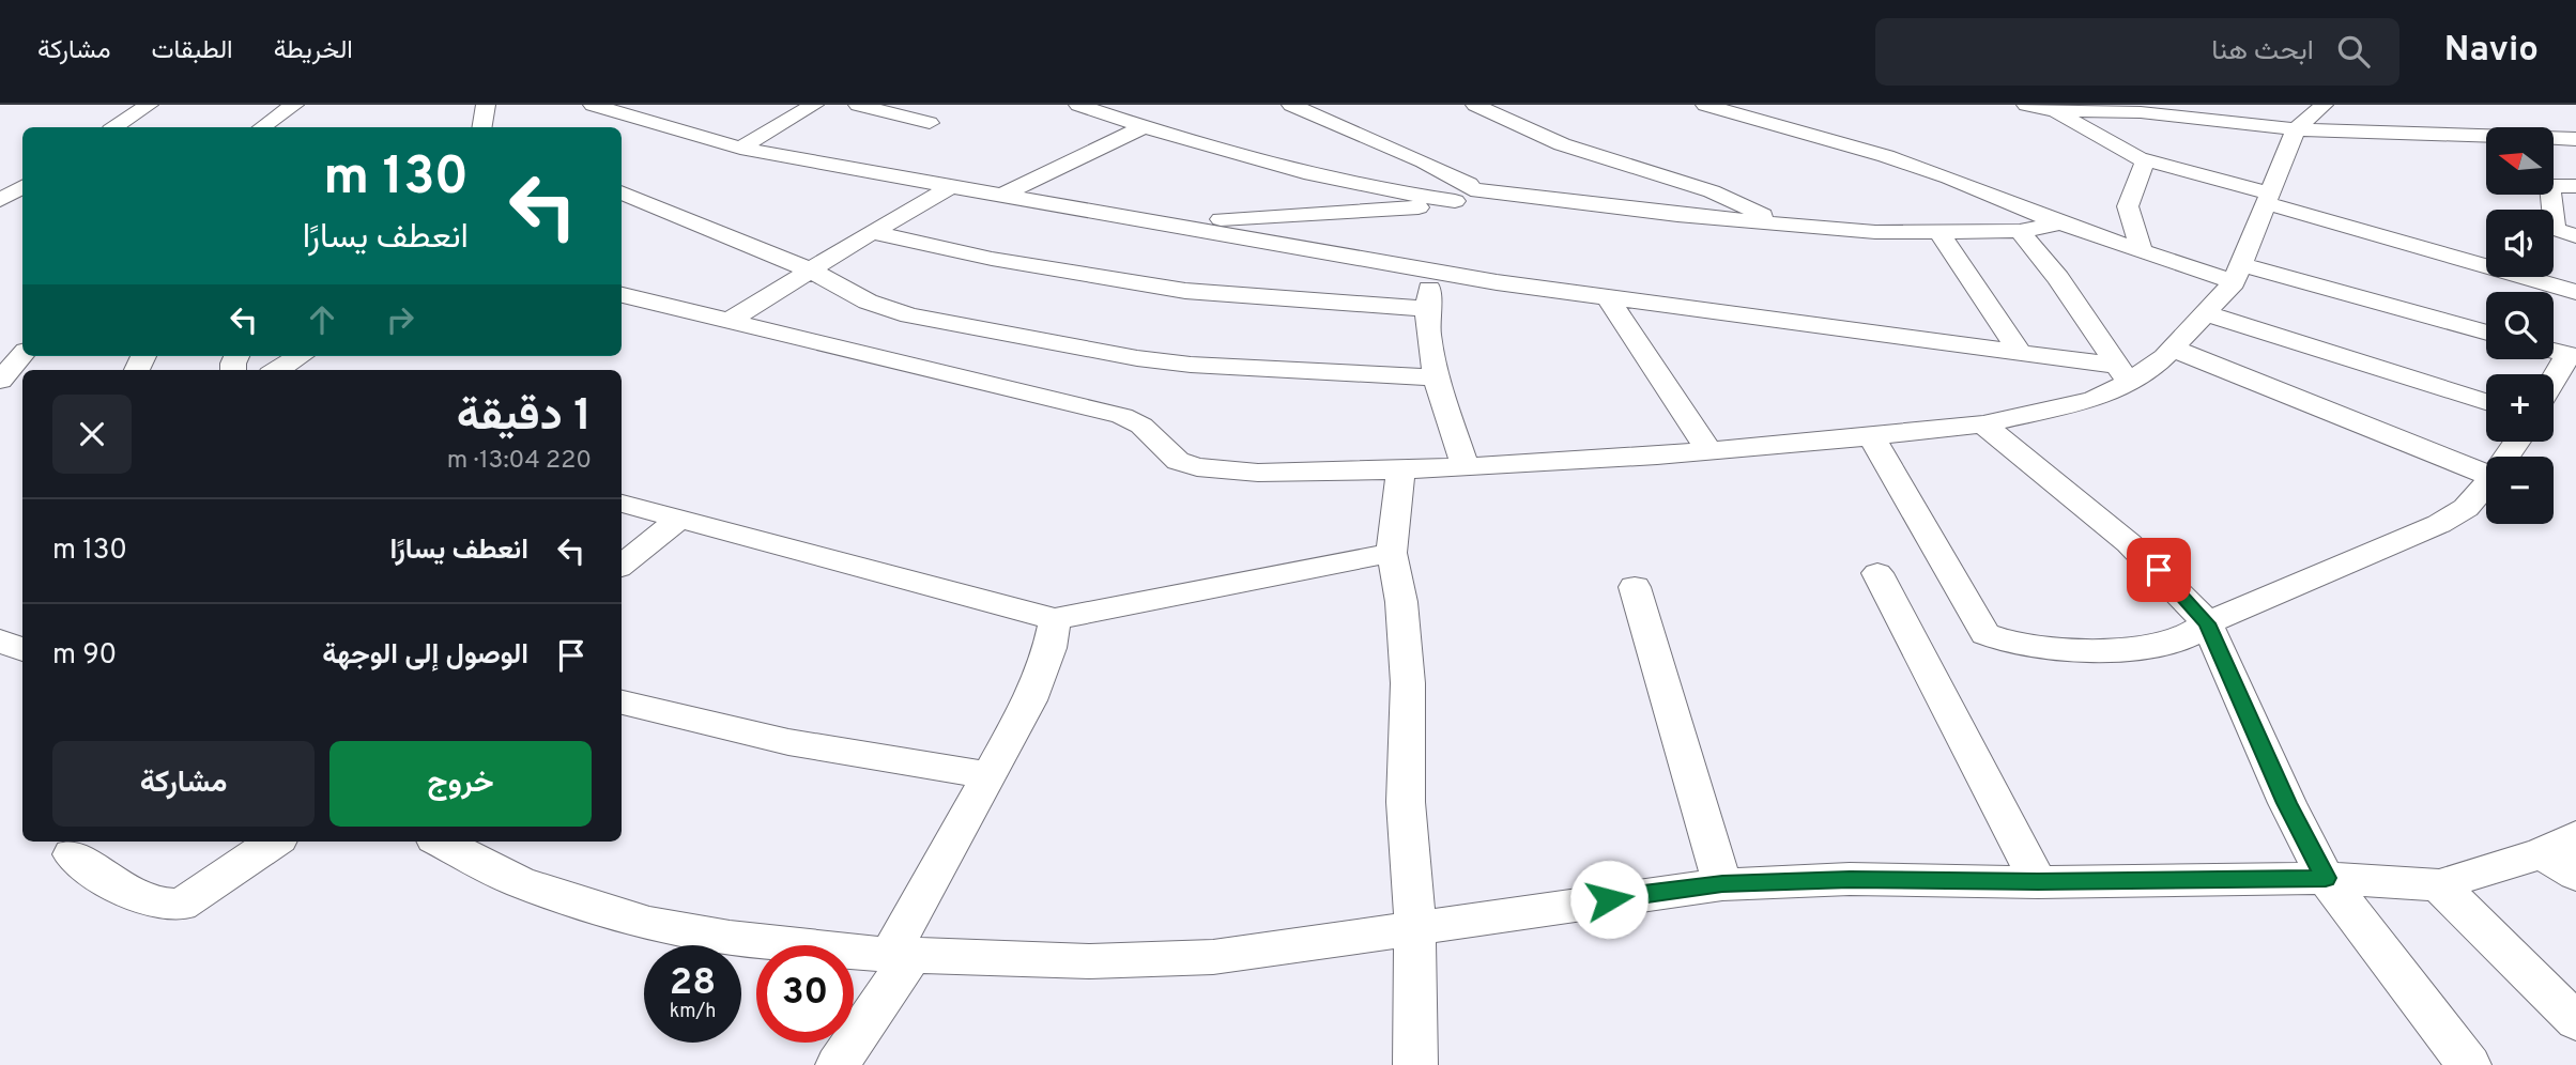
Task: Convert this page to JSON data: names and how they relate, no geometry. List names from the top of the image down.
{
  "north": "left",
  "page": {
    "header": "Navio",
    "search": "ابحث هنا",
    "nav": ["الخريطة", "الطبقات", "مشاركة"],
    "map_buttons": ["+", "−"],
    "turn": ["130 m", "انعطف يسارًا"],
    "heading": ["1 دقيقة", "220 m · 13:04"],
    "list": [
      {
        "name": "انعطف يسارًا",
        "value": "130 m"
      },
      {
        "name": "الوصول إلى الوجهة",
        "value": "90 m"
      }
    ],
    "buttons": ["خروج", "مشاركة"],
    "speed": "28 km/h",
    "limit": "30"
  }
}
